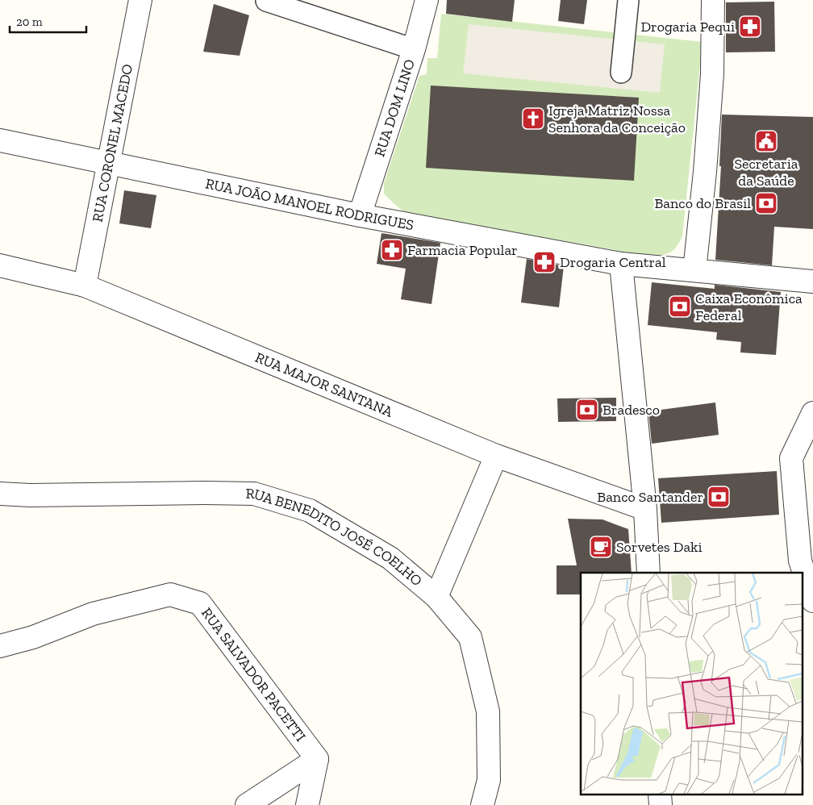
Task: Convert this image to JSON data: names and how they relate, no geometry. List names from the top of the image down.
{
  "streets": {
    "street": [
      "RUA DOM LINO",
      "RUA CORONEL MACEDO",
      "RUA JOÃO MANOEL RODRIGUES",
      "RUA MAJOR SANTANA",
      "RUA BENEDITO JOSÉ COELHO",
      "RUA SALVADOR PACETTI"
    ]
  },
  "crossings": [
    ["RUA DOM LINO", "RUA JOÃO MANOEL RODRIGUES"],
    ["RUA CORONEL MACEDO", "RUA JOÃO MANOEL RODRIGUES"],
    ["RUA CORONEL MACEDO", "RUA MAJOR SANTANA"]
  ],
  "places": {
    "pharmacy": ["Drogaria Pequi", "Farmacia Popular", "Drogaria Central"],
    "church": ["Igreja Matriz Nossa Senhora da Conceição"],
    "public building": ["Secretaria da Saúde"],
    "bank": [
      "Banco do Brasil",
      "Caixa Econômica Federal",
      "Bradesco",
      "Banco Santander"
    ],
    "cafe": ["Sorvetes Daki"]
  },
  "scale_bar": "20 m"
}
